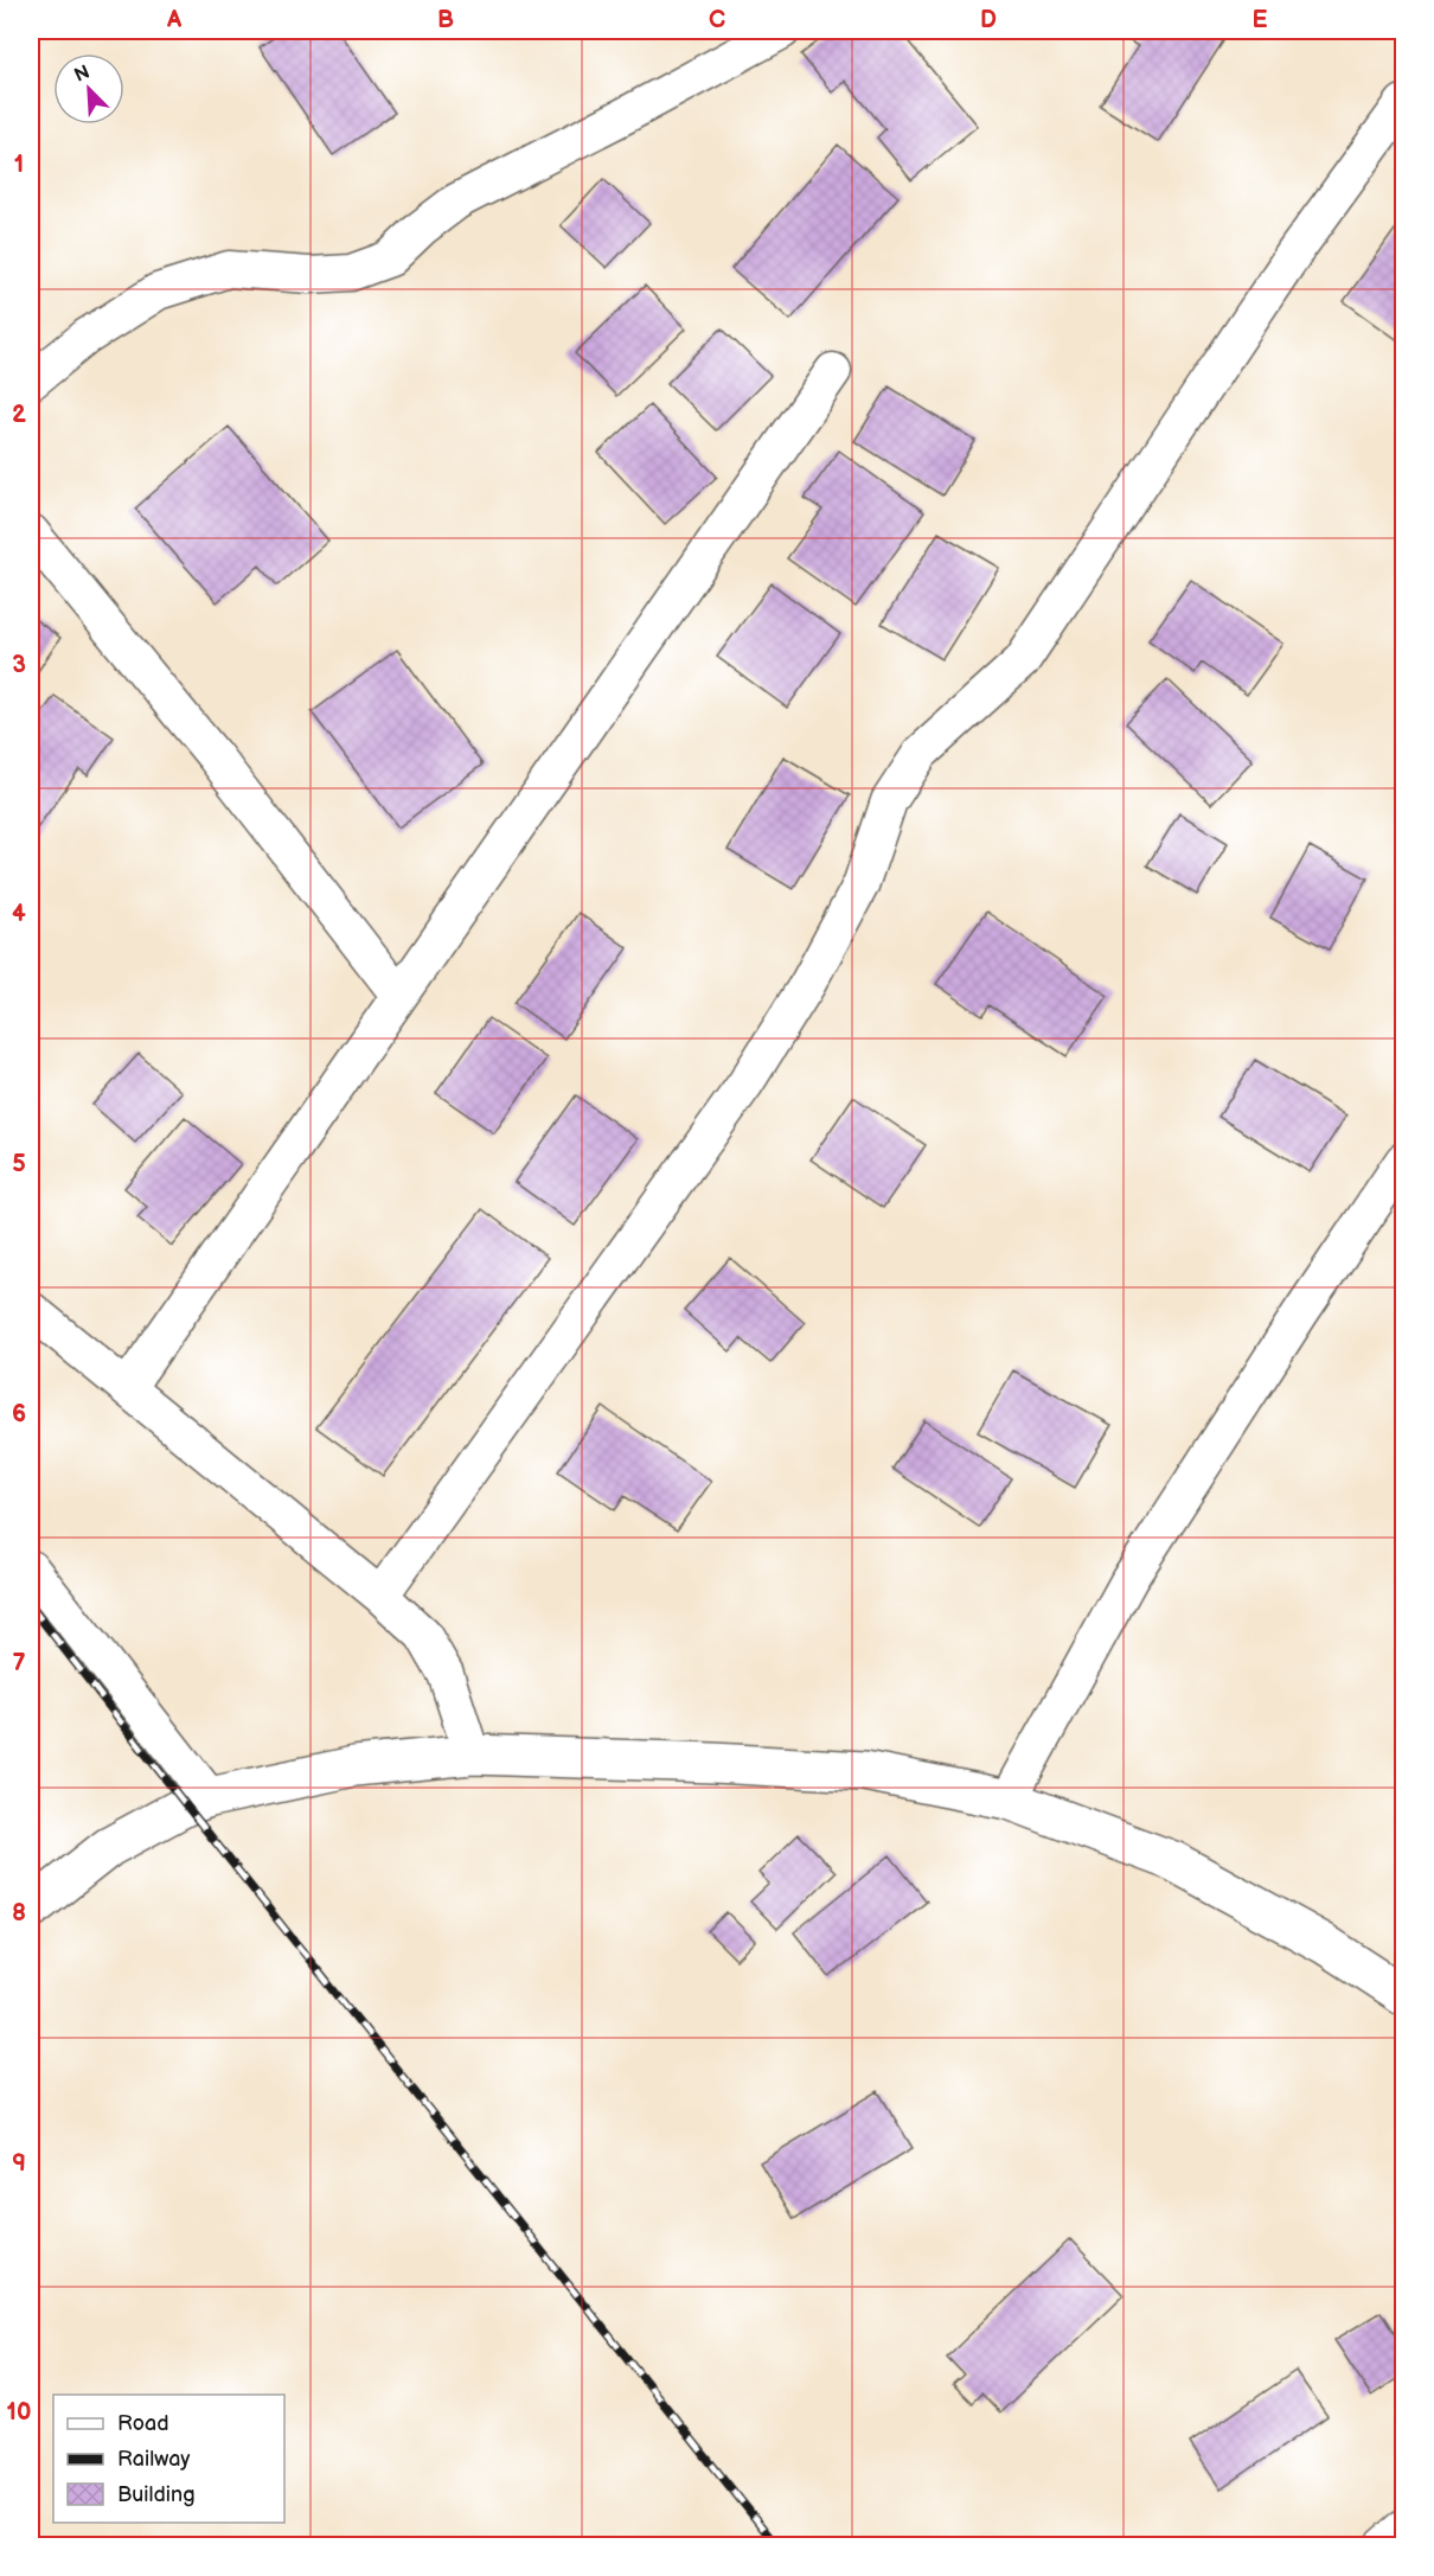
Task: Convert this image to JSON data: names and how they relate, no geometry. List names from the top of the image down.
{
  "legend": ["Road", "Railway", "Building"],
  "north": "top left",
  "grid": {
    "columns": [
      "A",
      "B",
      "C",
      "D",
      "E"
    ],
    "rows": [
      "1",
      "2",
      "3",
      "4",
      "5",
      "6",
      "7",
      "8",
      "9",
      "10"
    ]
  }
}
